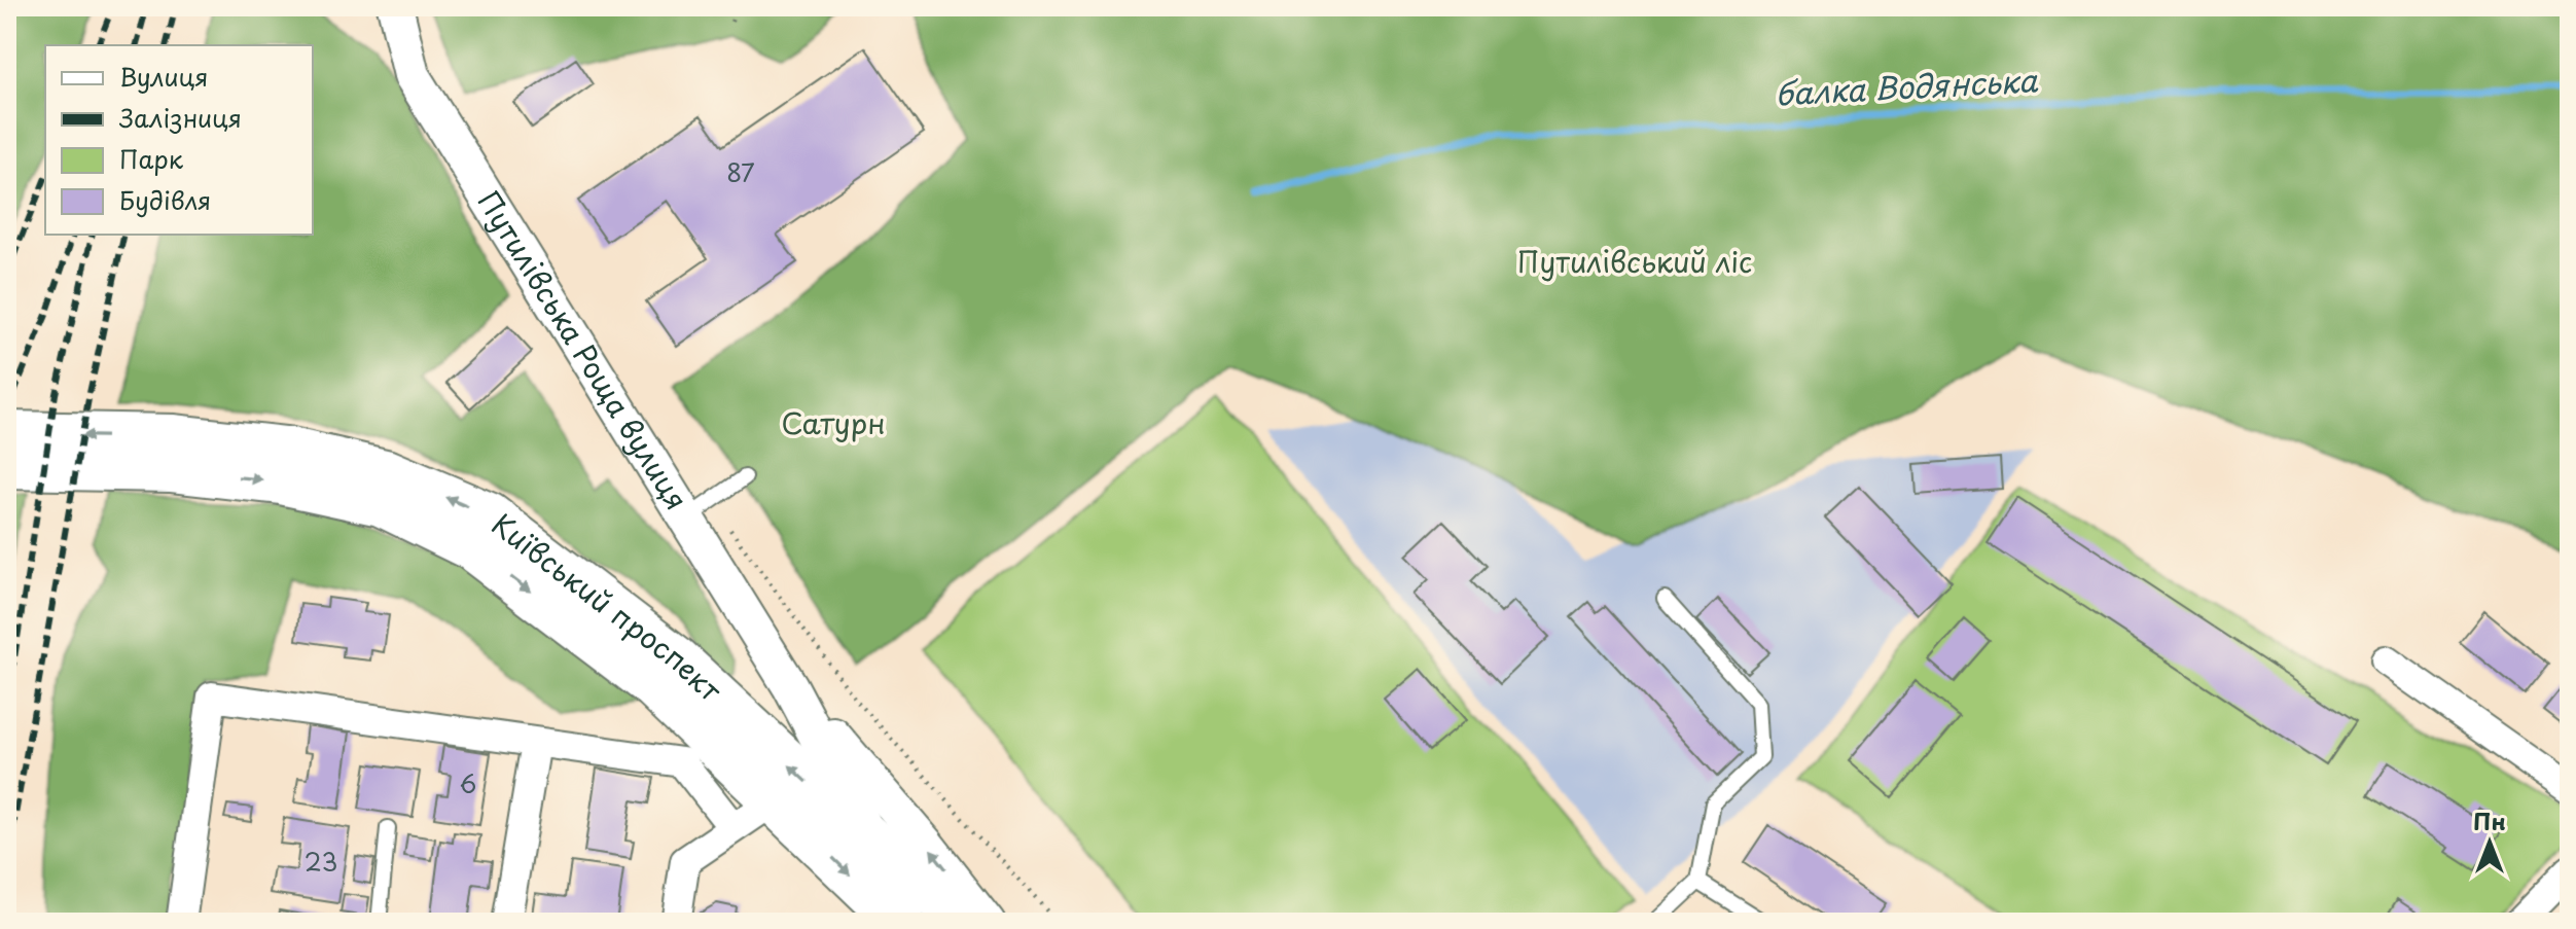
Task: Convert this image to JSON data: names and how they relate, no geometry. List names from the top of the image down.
{
  "streets": {
    "main road": ["Київський проспект"],
    "street": ["Путилівська Роща вулиця"]
  },
  "water": ["балка Водянська"],
  "parks": ["Путилівський ліс", "Сатурн"],
  "house_numbers": ["87", "6", "23"],
  "legend": [
    "Вулиця",
    "Залізниця",
    "Парк",
    "Будівля"
  ],
  "north": "top"
}
